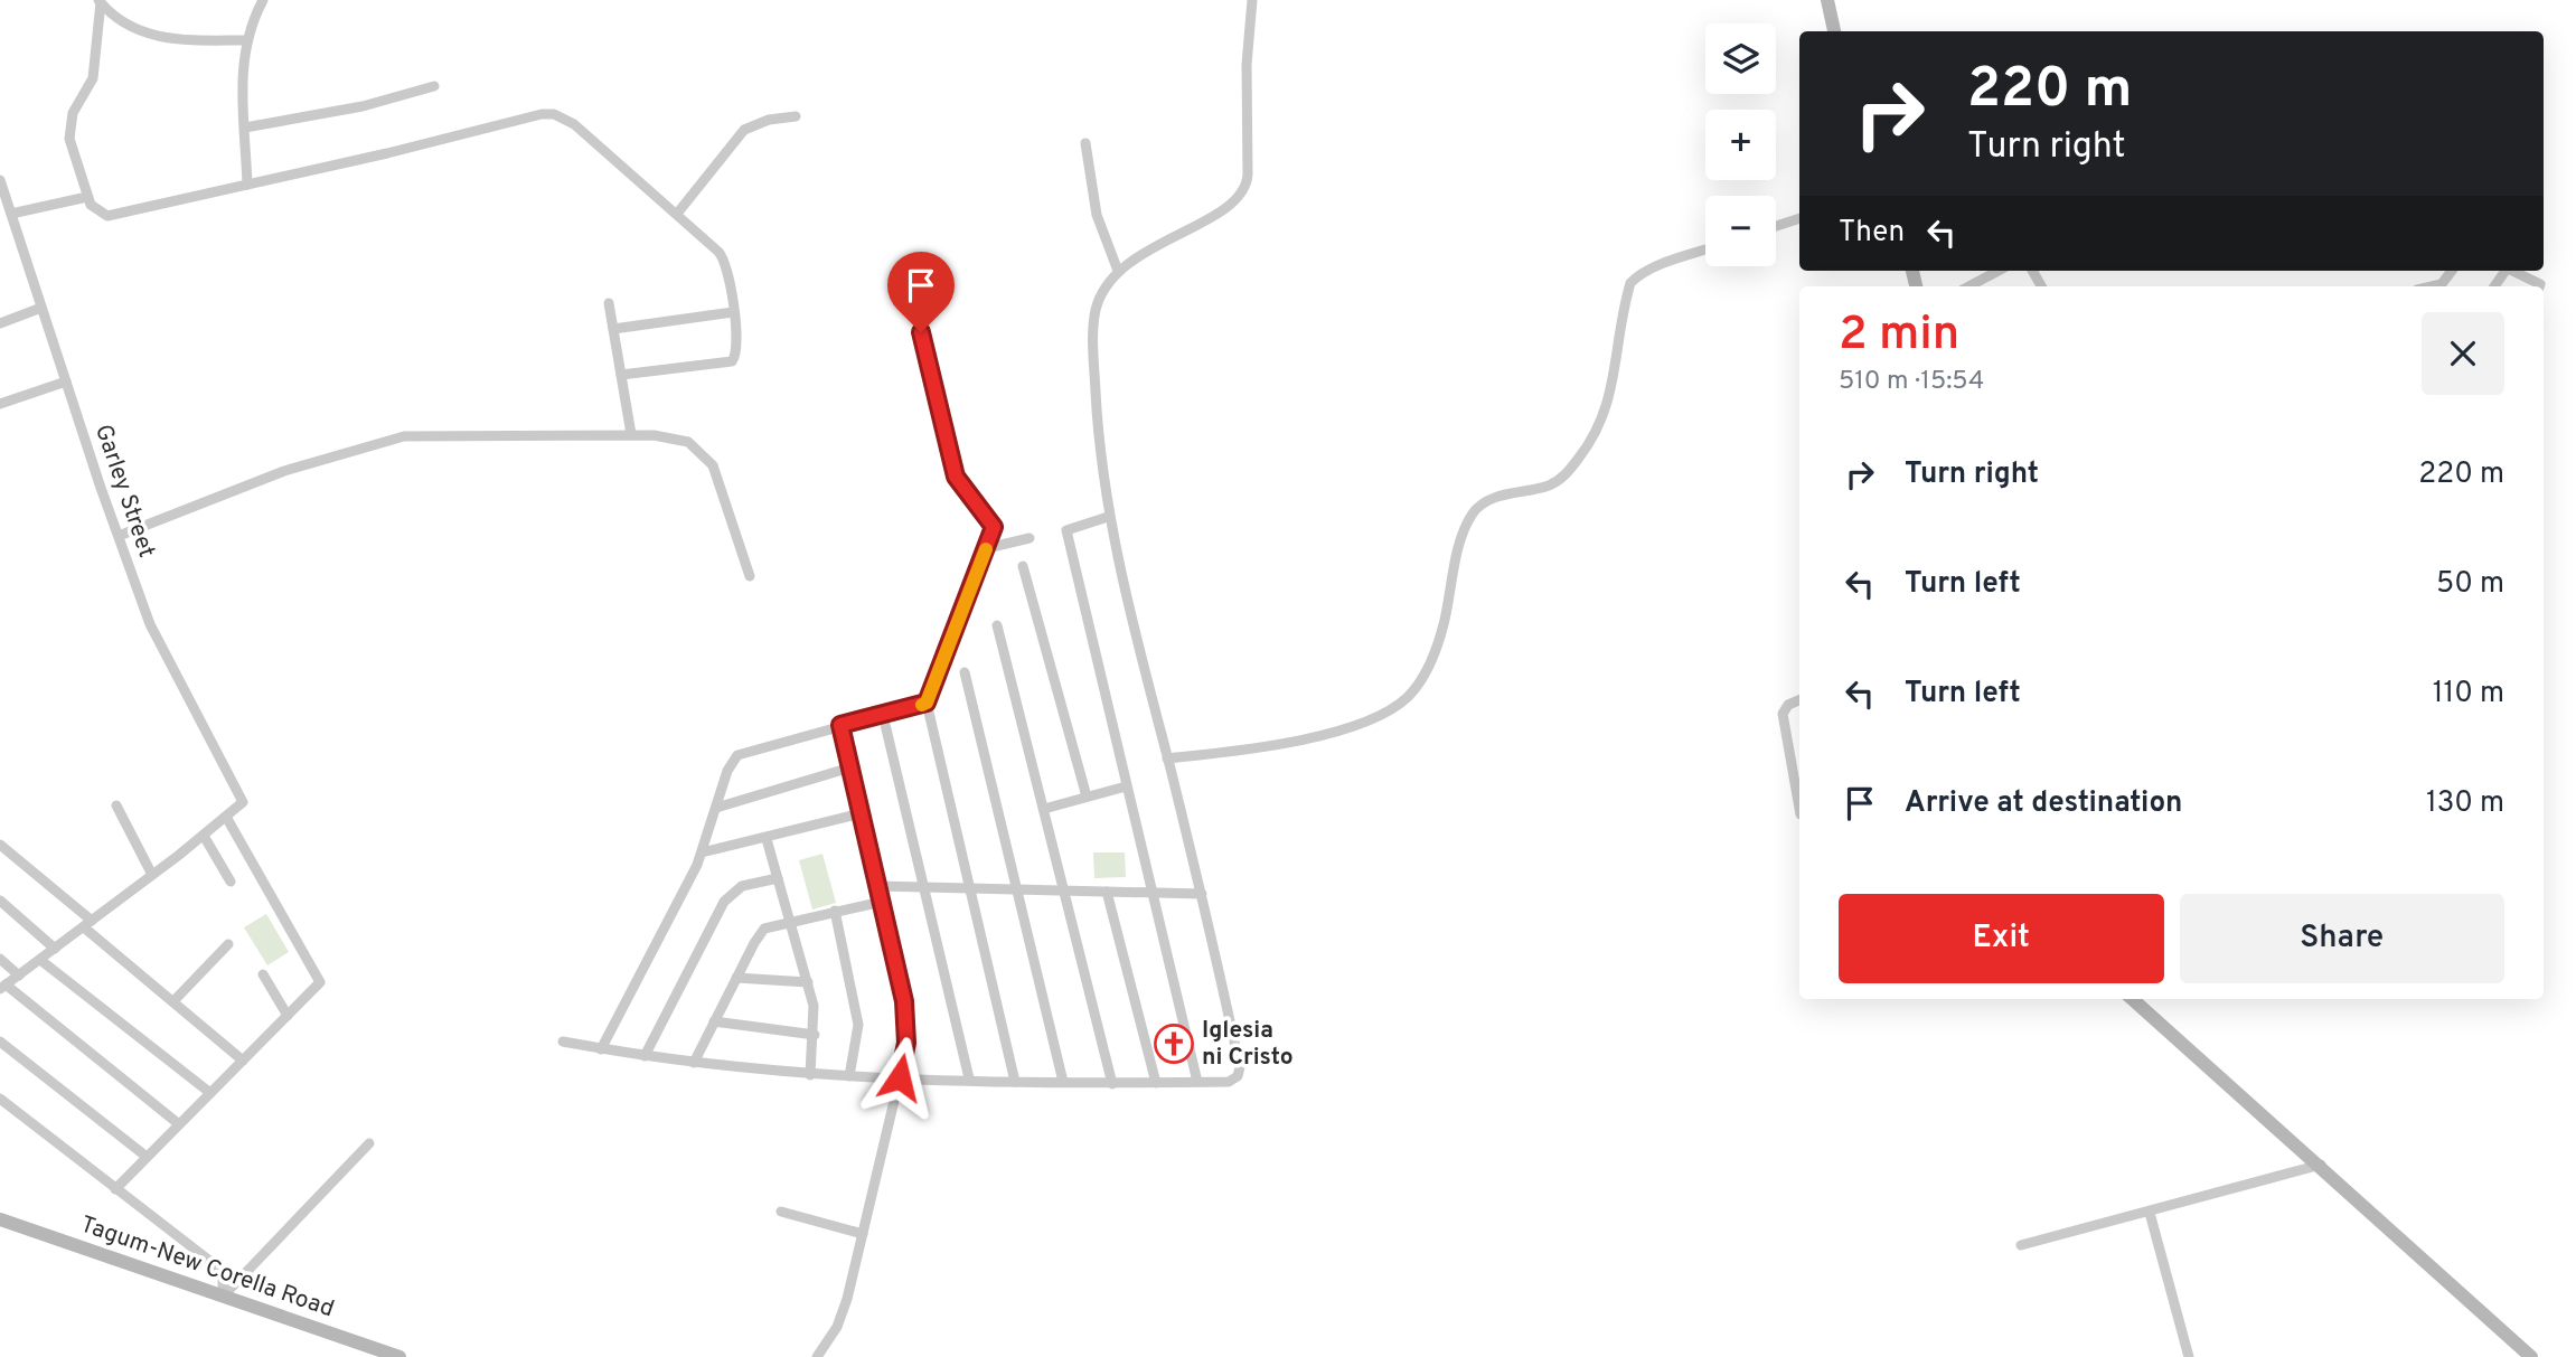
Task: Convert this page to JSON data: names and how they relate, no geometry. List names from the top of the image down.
{
  "streets": {
    "street": ["Garley Street", "Tagum-New Corella Road"]
  },
  "places": {
    "church": ["Iglesia ni Cristo"]
  },
  "page": {
    "map_buttons": ["+", "−"],
    "turn": ["220 m", "Turn right"],
    "then": "Then",
    "heading": ["2 min", "510 m · 15:54"],
    "list": [
      {
        "name": "Turn right",
        "value": "220 m"
      },
      {
        "name": "Turn left",
        "value": "50 m"
      },
      {
        "name": "Turn left",
        "value": "110 m"
      },
      {
        "name": "Arrive at destination",
        "value": "130 m"
      }
    ],
    "buttons": ["Exit", "Share"]
  }
}
